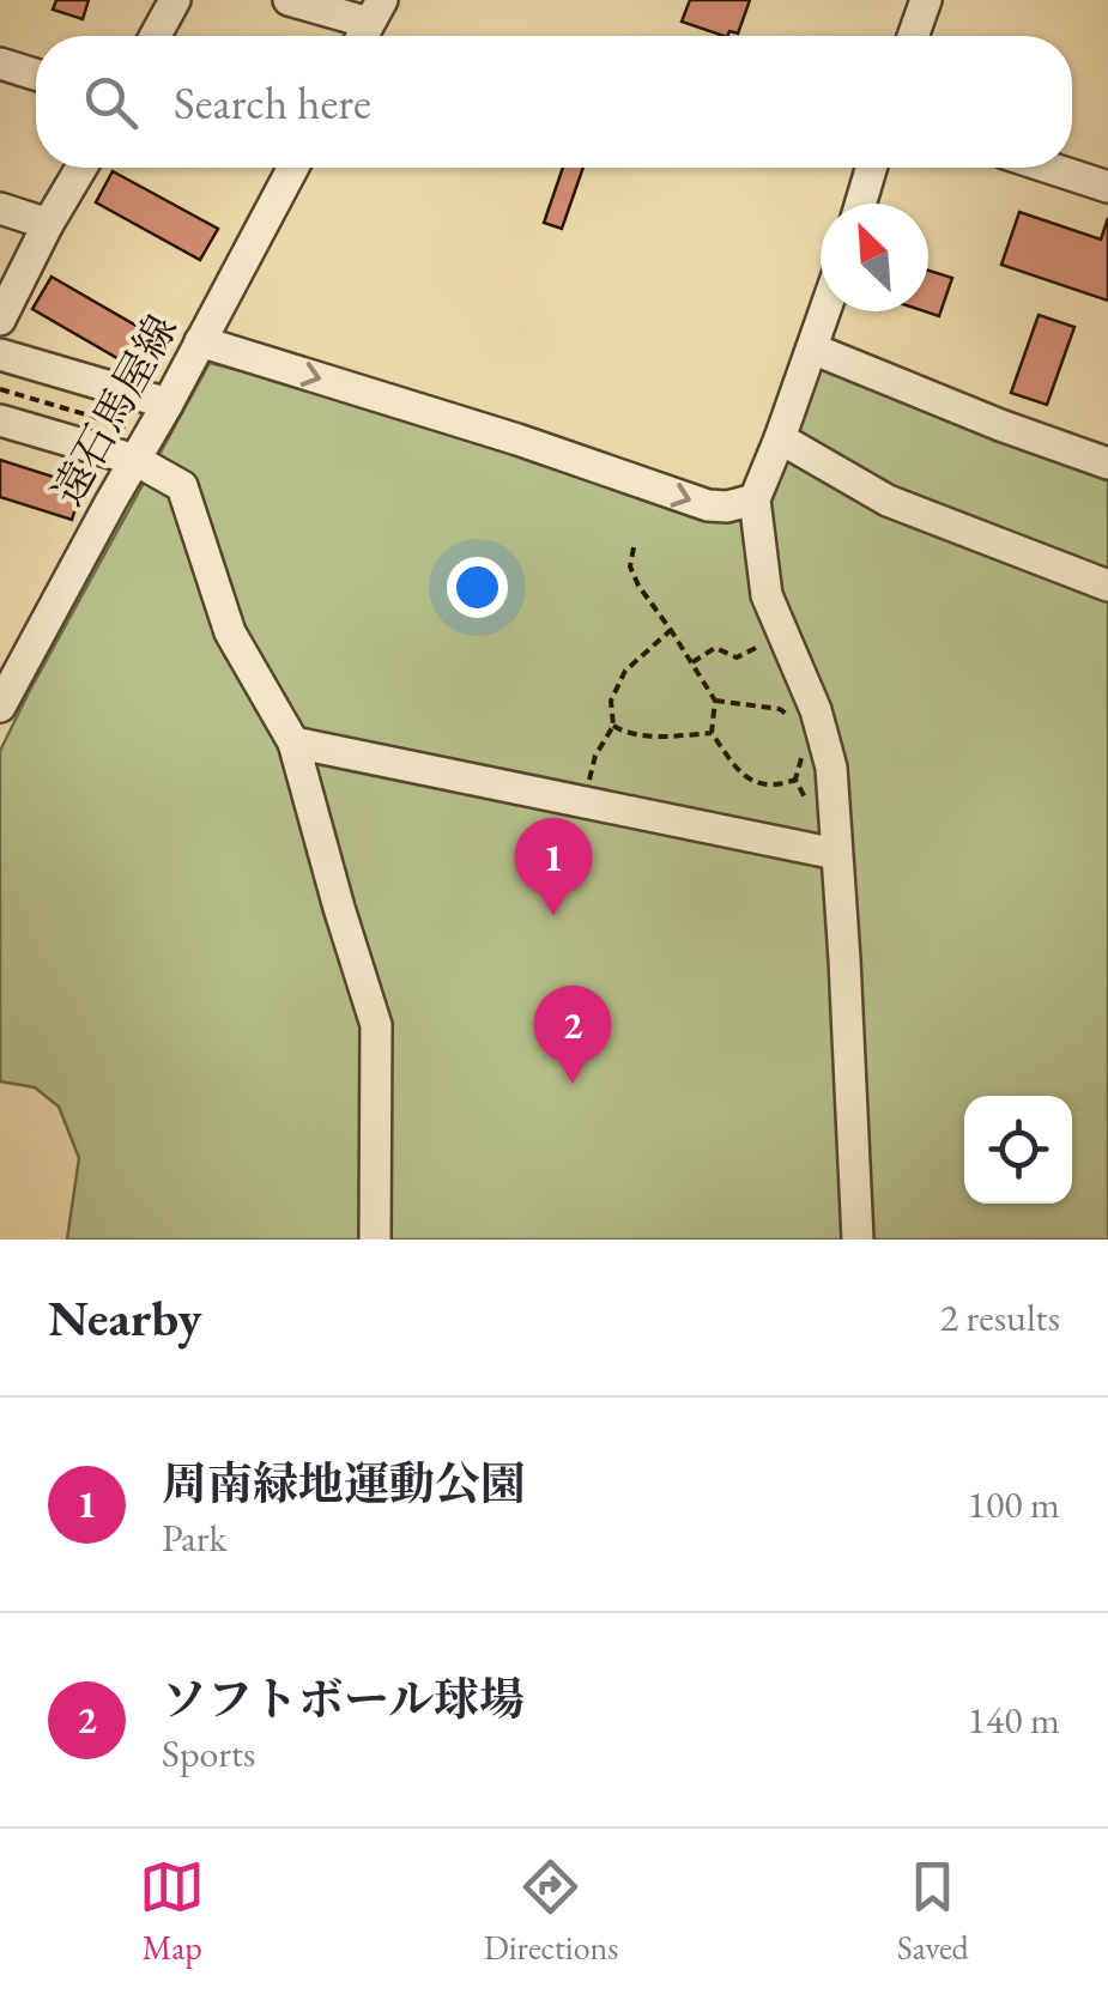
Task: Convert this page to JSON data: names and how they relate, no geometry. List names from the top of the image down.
{
  "streets": {
    "street": ["遠石馬屋線"]
  },
  "north": "top left",
  "page": {
    "search": "Search here",
    "pins": ["1", "2"],
    "heading": ["Nearby", "2 results"],
    "list": [
      {
        "mark": "1",
        "name": "周南緑地運動公園",
        "note": "Park",
        "value": "100 m"
      },
      {
        "mark": "2",
        "name": "ソフトボール球場",
        "note": "Sports",
        "value": "140 m"
      }
    ],
    "nav": ["Map", "Directions", "Saved"]
  }
}
